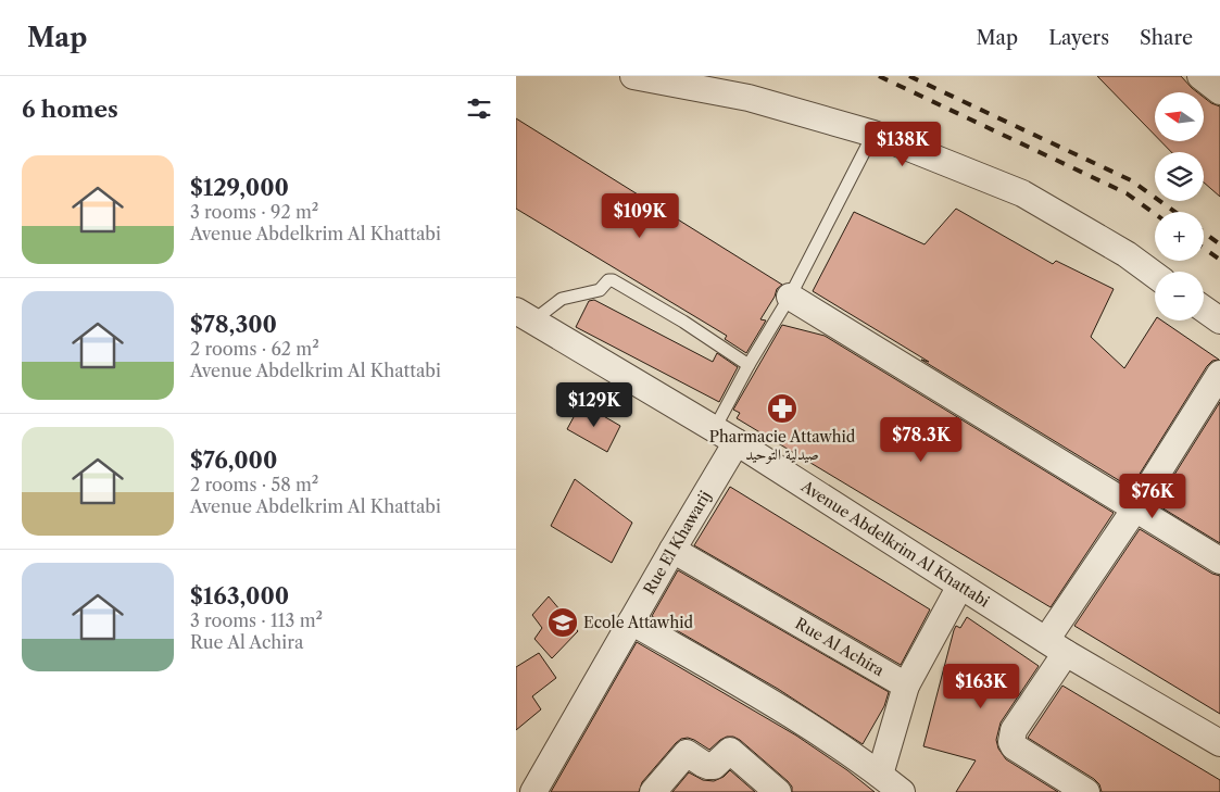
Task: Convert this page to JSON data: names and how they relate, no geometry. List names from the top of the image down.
{
  "streets": {
    "street": ["Rue El Khawarij", "Avenue Abdelkrim Al Khattabi", "Rue Al Achira"]
  },
  "crossings": [
    ["Rue El Khawarij", "Avenue Abdelkrim Al Khattabi"],
    ["Rue El Khawarij", "Rue Al Achira"]
  ],
  "places": {
    "pharmacy": ["Pharmacie Attawhid صيدلية التوحيد"],
    "school or university": ["Ecole Attawhid"]
  },
  "north": "left",
  "page": {
    "header": "Map",
    "nav": ["Map", "Layers", "Share"],
    "heading": "6 homes",
    "map_buttons": ["+", "−"],
    "price": [
      "$138K",
      "$109K",
      "$129K",
      "$78.3K",
      "$76K",
      "$163K"
    ],
    "list": [
      {
        "name": "$129,000",
        "note": "3 rooms · 92 m² · Avenue Abdelkrim Al Khattabi"
      },
      {
        "name": "$78,300",
        "note": "2 rooms · 62 m² · Avenue Abdelkrim Al Khattabi"
      },
      {
        "name": "$76,000",
        "note": "2 rooms · 58 m² · Avenue Abdelkrim Al Khattabi"
      },
      {
        "name": "$163,000",
        "note": "3 rooms · 113 m² · Rue Al Achira"
      }
    ]
  }
}
